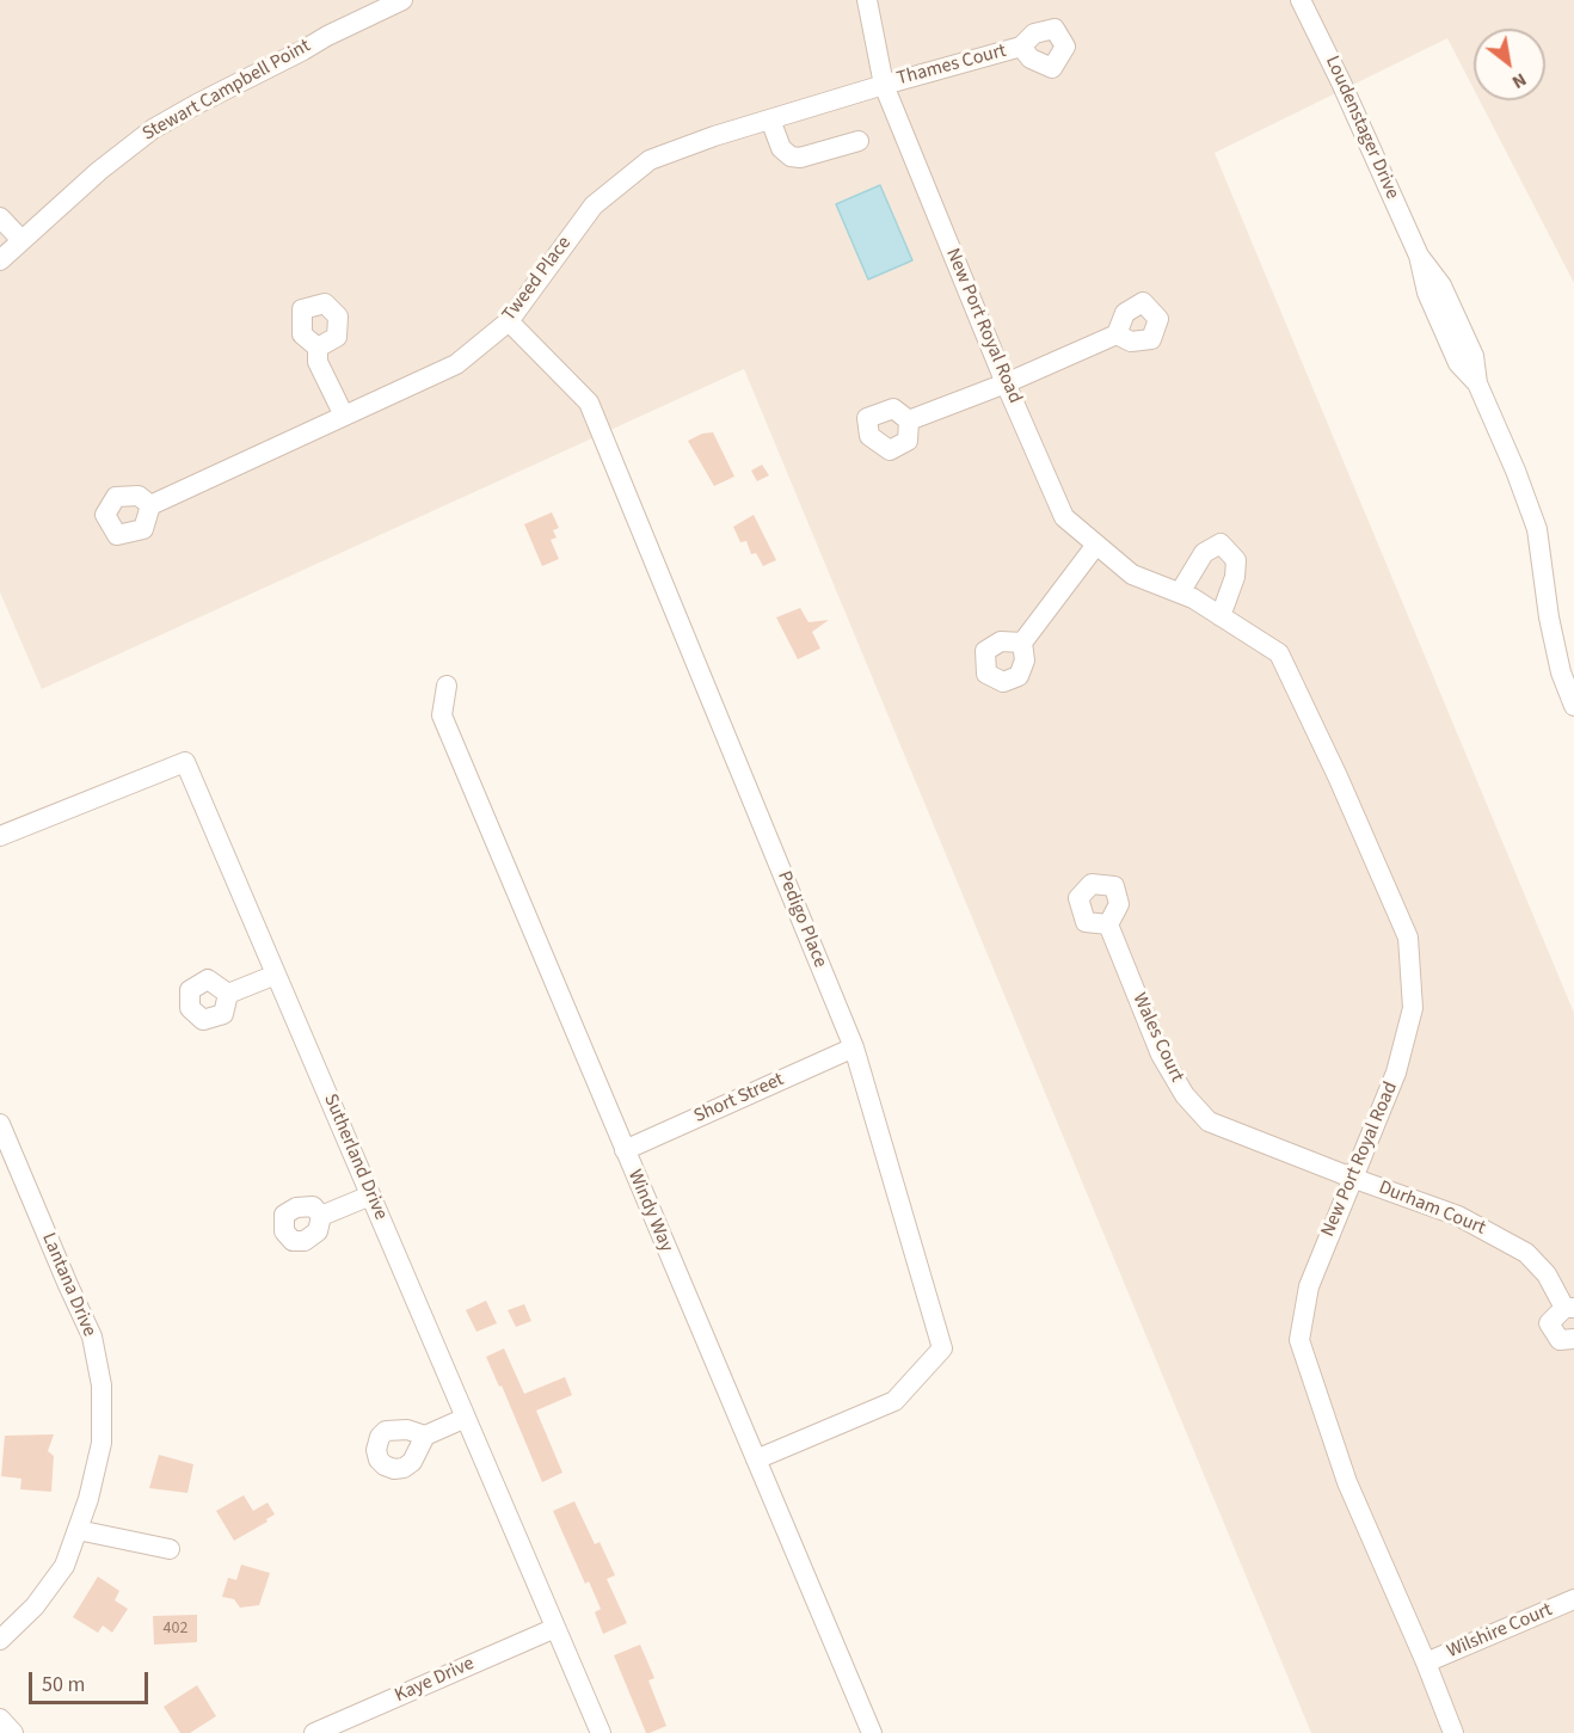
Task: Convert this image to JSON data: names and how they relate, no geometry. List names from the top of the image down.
{
  "streets": {
    "street": [
      "Thames Court",
      "Stewart Campbell Point",
      "Loudenstager Drive",
      "Tweed Place",
      "New Port Royal Road",
      "Pedigo Place",
      "Wales Court",
      "Short Street",
      "Sutherland Drive",
      "Durham Court",
      "Windy Way",
      "Lantana Drive",
      "Wilshire Court",
      "Kaye Drive"
    ]
  },
  "crossings": [
    ["Thames Court", "Tweed Place"],
    ["Thames Court", "New Port Royal Road"],
    ["Tweed Place", "New Port Royal Road"],
    ["Tweed Place", "Pedigo Place"],
    ["New Port Royal Road", "Wales Court"],
    ["New Port Royal Road", "Durham Court"],
    ["New Port Royal Road", "Wilshire Court"],
    ["Pedigo Place", "Short Street"],
    ["Pedigo Place", "Windy Way"],
    ["Wales Court", "Durham Court"],
    ["Short Street", "Windy Way"],
    ["Sutherland Drive", "Kaye Drive"]
  ],
  "house_numbers": ["402"],
  "scale_bar": "50 m",
  "north": "bottom right"
}
